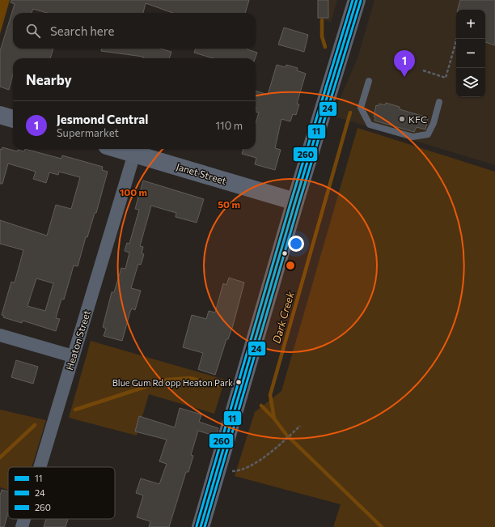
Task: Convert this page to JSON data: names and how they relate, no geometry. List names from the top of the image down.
{
  "streets": {
    "main road": ["Janet Street"],
    "street": ["Heaton Street"]
  },
  "crossings": [
    ["Janet Street", "Heaton Street"]
  ],
  "water": ["Dark Creek"],
  "places": ["KFC", "Blue Gum Rd opp Heaton Park"],
  "lines": ["transit line 11", "transit line 260", "transit line 24"],
  "legend": ["11", "24", "260"],
  "page": {
    "map_buttons": ["+", "−"],
    "search": "Search here",
    "pins": "1",
    "heading": "Nearby",
    "list": [
      {
        "mark": "1",
        "name": "Jesmond Central",
        "note": "Supermarket",
        "value": "110 m"
      }
    ]
  },
  "rings": ["100 m", "50 m"]
}
